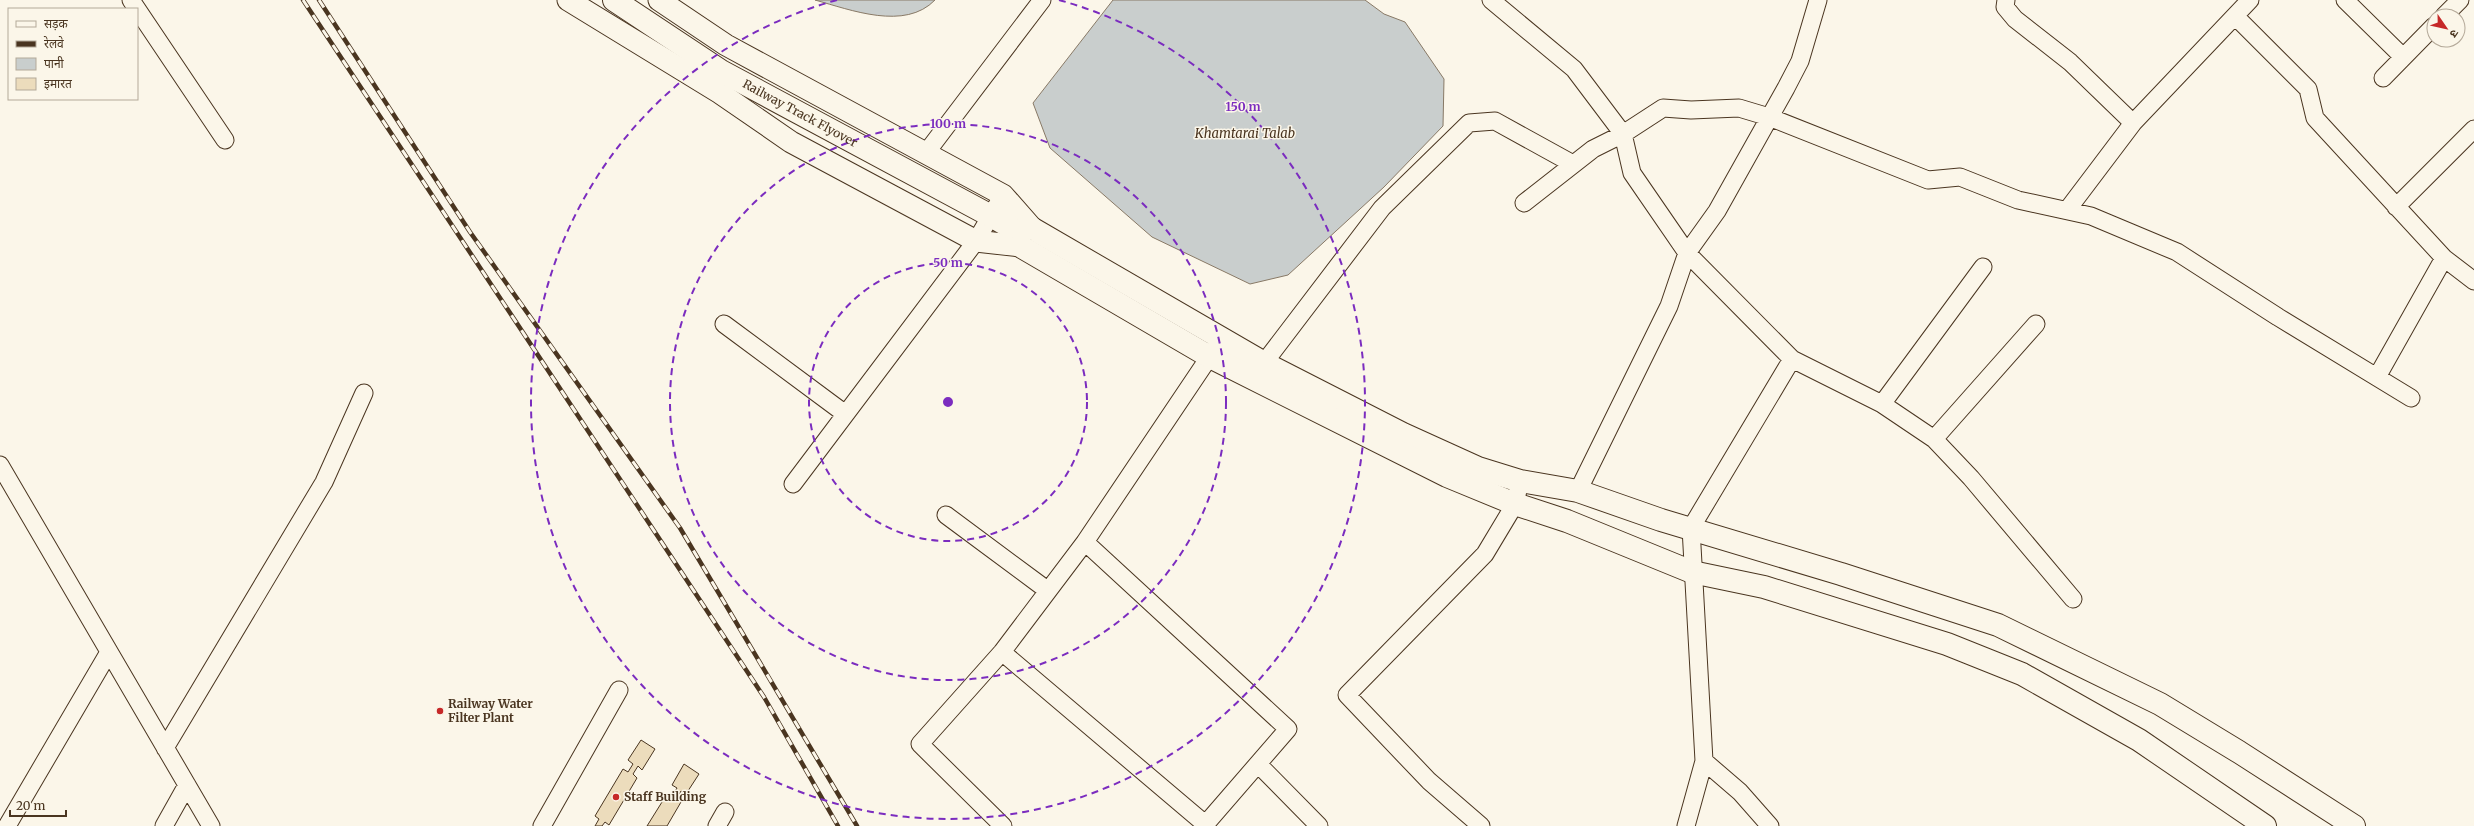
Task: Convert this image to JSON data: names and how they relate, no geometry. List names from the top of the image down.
{
  "streets": {
    "main road": ["Railway Track Flyover"]
  },
  "water": ["Khamtarai Talab"],
  "places": ["Railway Water Filter Plant", "Staff Building"],
  "legend": [
    "सड़क",
    "रेलवे",
    "पानी",
    "इमारत"
  ],
  "scale_bar": "20 m",
  "north": "bottom right",
  "rings": ["150 m", "100 m", "50 m"]
}
